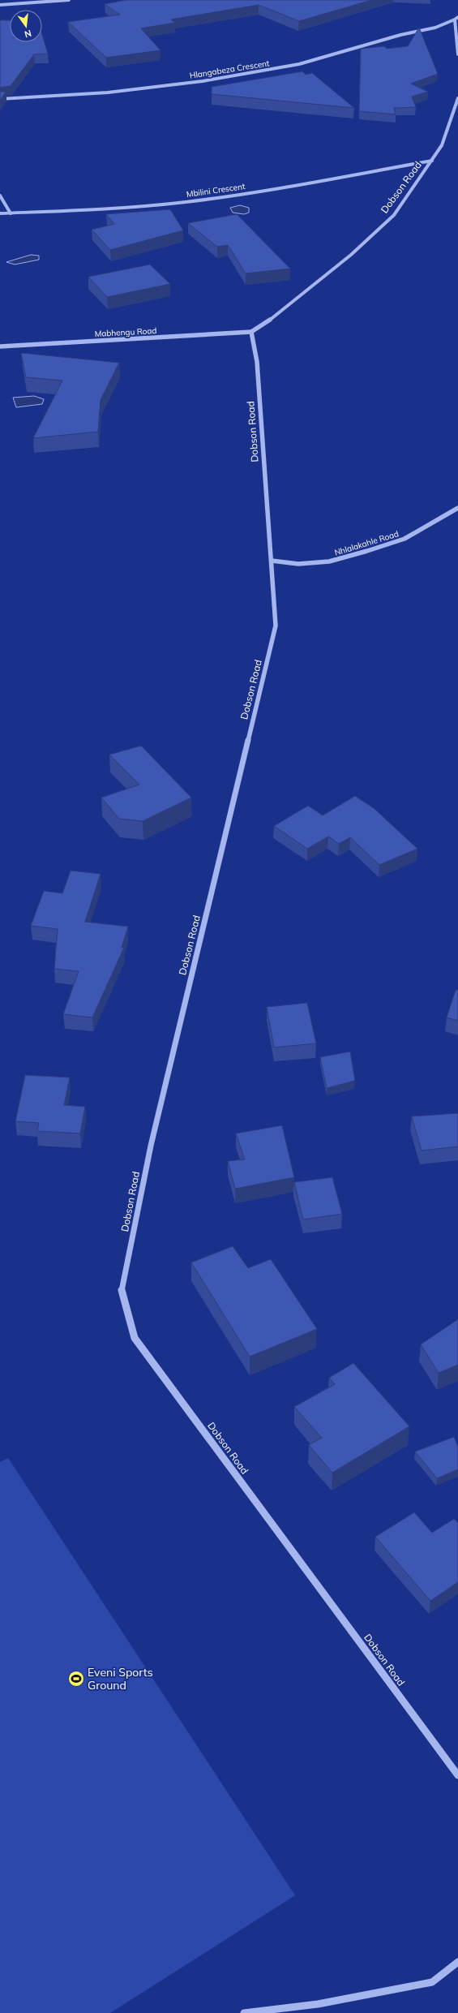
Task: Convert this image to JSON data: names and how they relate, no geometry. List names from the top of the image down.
{
  "streets": {
    "street": [
      "Hlangabeza Crescent",
      "Dobson Road",
      "Mbilini Crescent",
      "Mabhengu Road",
      "Nhlalakahle Road"
    ]
  },
  "crossings": [
    ["Dobson Road", "Mbilini Crescent"],
    ["Dobson Road", "Mabhengu Road"],
    ["Dobson Road", "Nhlalakahle Road"]
  ],
  "places": {
    "sports": ["Eveni Sports Ground"]
  },
  "north": "bottom"
}
